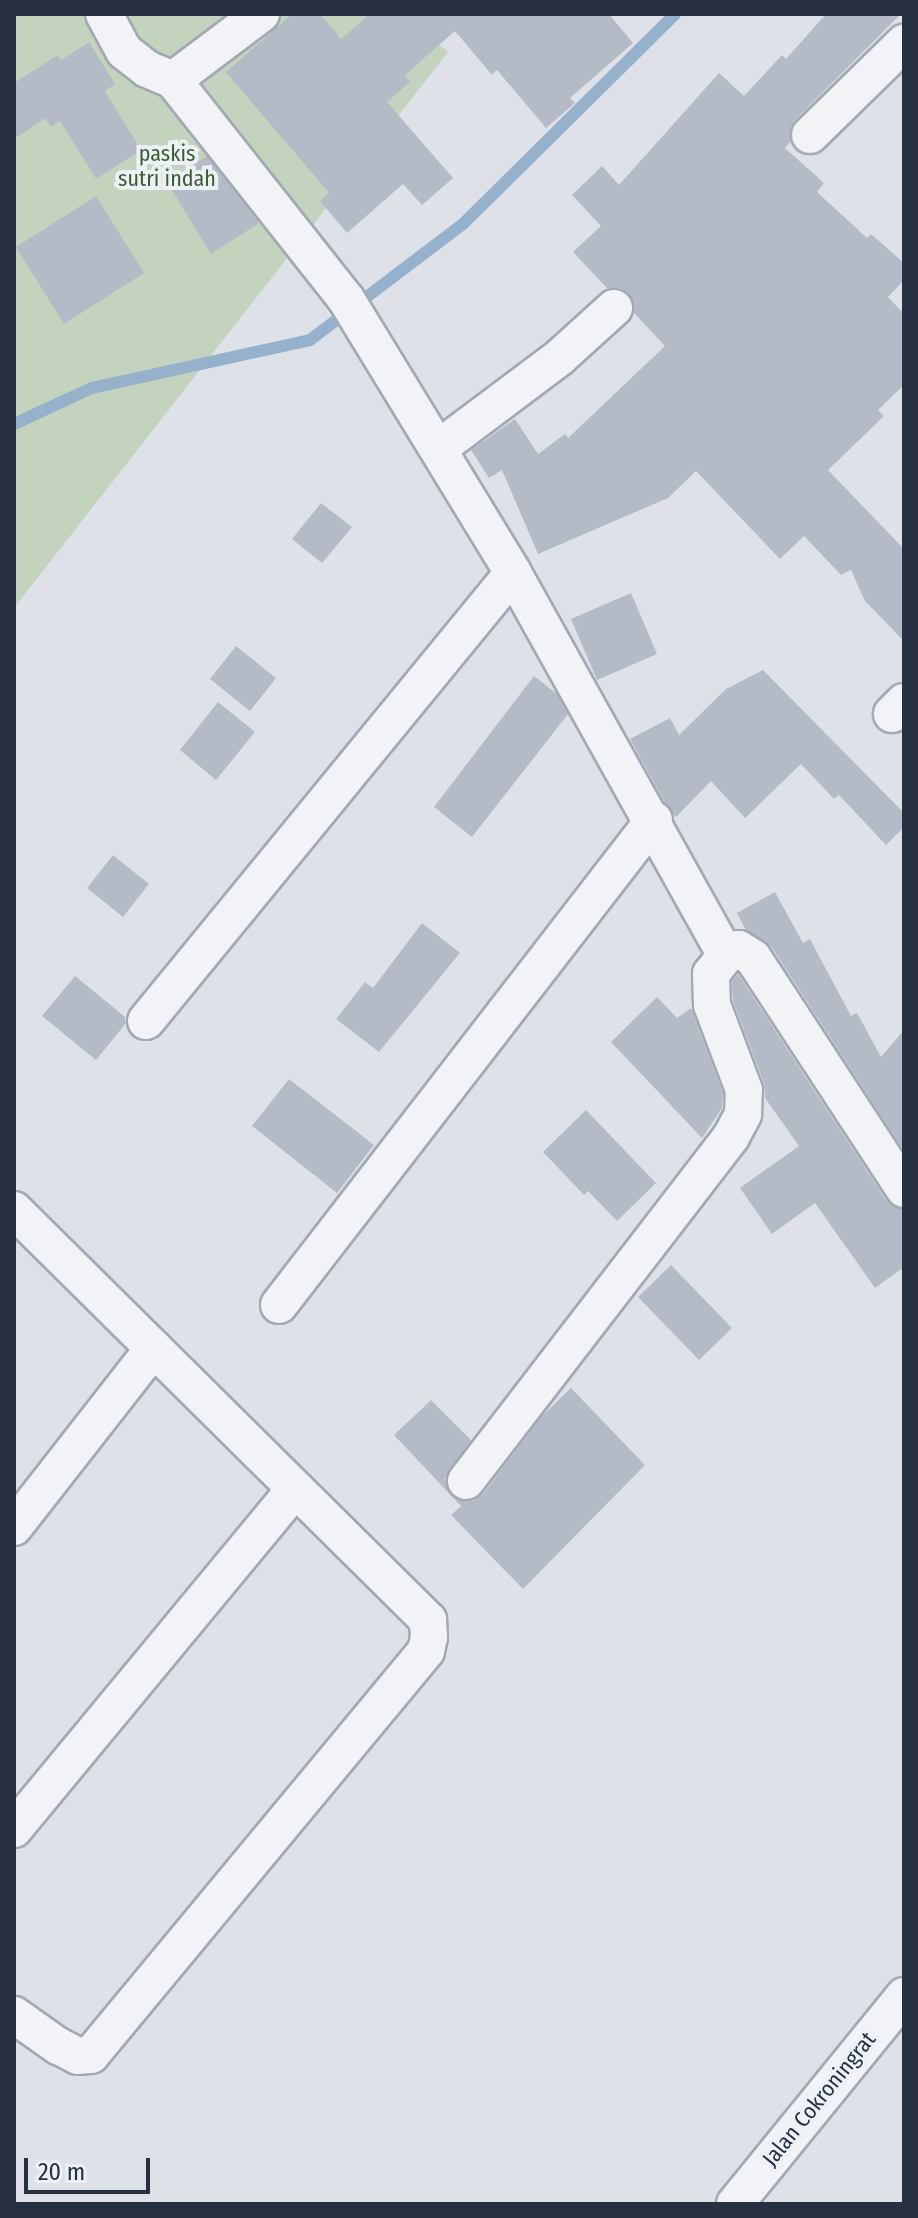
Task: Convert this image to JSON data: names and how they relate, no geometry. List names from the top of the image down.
{
  "streets": {
    "street": ["Jalan Cokroningrat"]
  },
  "parks": ["paskis sutri indah"],
  "scale_bar": "20 m"
}
